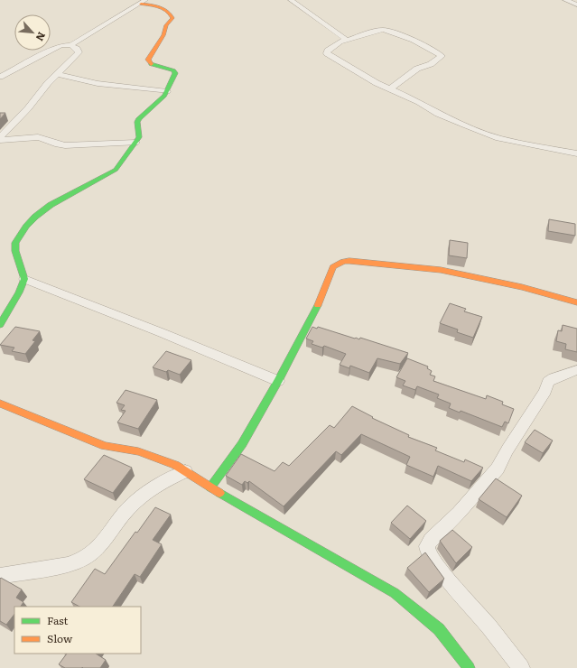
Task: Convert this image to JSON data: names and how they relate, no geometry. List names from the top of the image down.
{
  "legend": ["Fast", "Slow"],
  "north": "bottom right"
}
